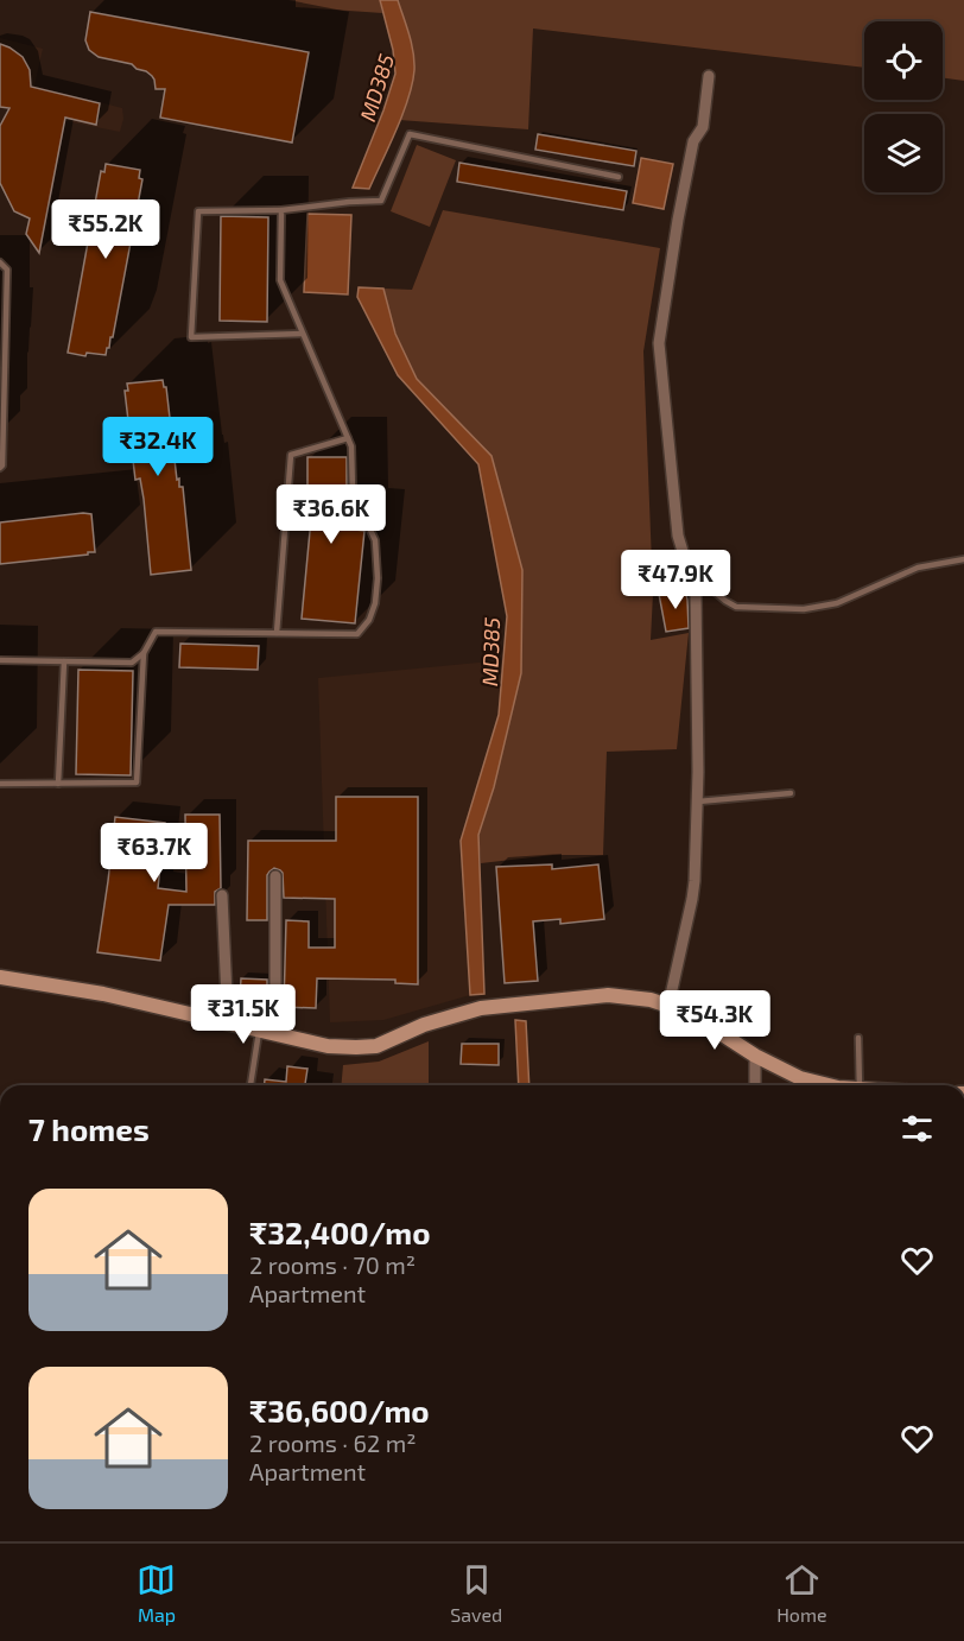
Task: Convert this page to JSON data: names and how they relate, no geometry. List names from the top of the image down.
{
  "water": ["MD385"],
  "page": {
    "price": [
      "₹55.2K",
      "₹32.4K",
      "₹36.6K",
      "₹47.9K",
      "₹63.7K",
      "₹31.5K",
      "₹54.3K"
    ],
    "heading": "7 homes",
    "list": [
      {
        "name": "₹32,400/mo",
        "note": "2 rooms · 70 m² · Apartment"
      },
      {
        "name": "₹36,600/mo",
        "note": "2 rooms · 62 m² · Apartment"
      }
    ],
    "tabs": ["Map", "Saved", "Home"]
  }
}
